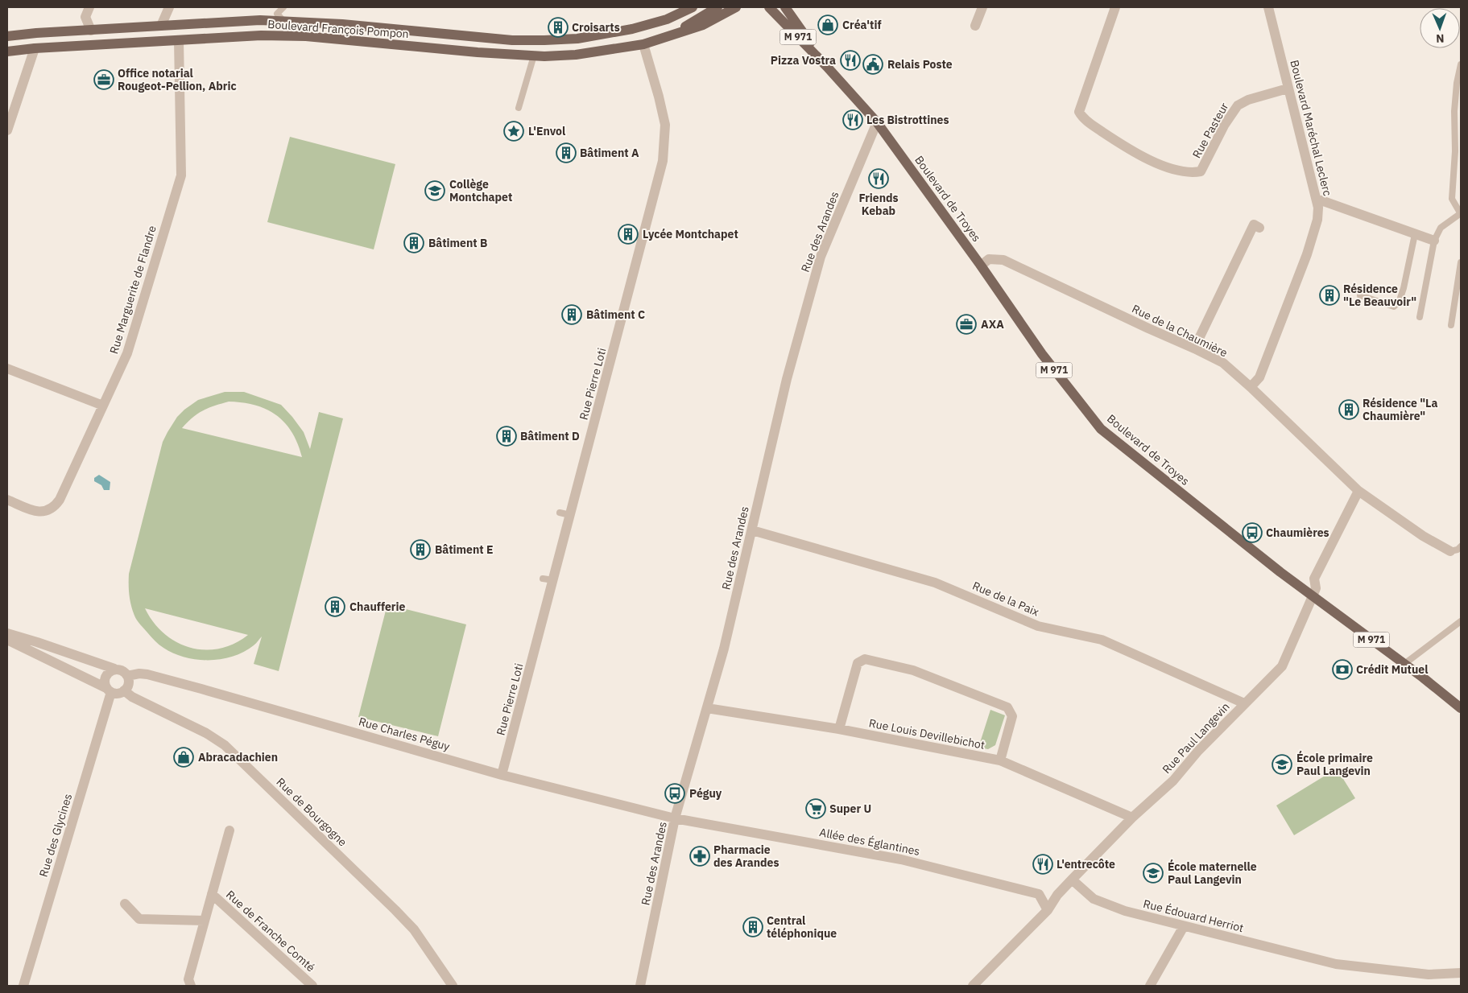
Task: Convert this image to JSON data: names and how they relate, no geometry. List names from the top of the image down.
{
  "streets": {
    "main road": ["Boulevard François Pompon", "M 971", "Boulevard de Troyes"],
    "street": [
      "Boulevard Maréchal Leclerc",
      "Rue Pasteur",
      "Rue des Arandes",
      "Rue Marguerite de Flandre",
      "Rue de la Chaumière",
      "Rue Pierre Loti",
      "Rue de la Paix",
      "Rue Charles Péguy",
      "Rue Louis Devillebichot",
      "Rue Paul Langevin",
      "Rue de Bourgogne",
      "Rue des Glycines",
      "Allée des Églantines",
      "Rue Édouard Herriot",
      "Rue de Franche Comté"
    ]
  },
  "crossings": [
    ["Boulevard François Pompon", "Rue Marguerite de Flandre"],
    ["Boulevard François Pompon", "Rue Pierre Loti"],
    ["M 971", "Boulevard de Troyes"],
    ["M 971", "Rue des Arandes"],
    ["Boulevard Maréchal Leclerc", "Rue Pasteur"],
    ["Boulevard Maréchal Leclerc", "Rue de la Chaumière"],
    ["Boulevard de Troyes", "Rue des Arandes"],
    ["Boulevard de Troyes", "Rue de la Chaumière"],
    ["Boulevard de Troyes", "Rue Paul Langevin"],
    ["Rue des Arandes", "Rue de la Paix"],
    ["Rue des Arandes", "Rue Charles Péguy"],
    ["Rue des Arandes", "Rue Louis Devillebichot"],
    ["Rue des Arandes", "Allée des Églantines"],
    ["Rue Pierre Loti", "Rue Charles Péguy"],
    ["Rue de la Paix", "Rue Paul Langevin"],
    ["Rue Charles Péguy", "Rue de Bourgogne"],
    ["Rue Charles Péguy", "Rue des Glycines"],
    ["Rue Charles Péguy", "Allée des Églantines"],
    ["Rue Louis Devillebichot", "Rue Paul Langevin"],
    ["Rue Paul Langevin", "Rue Édouard Herriot"],
    ["Rue de Bourgogne", "Rue des Glycines"]
  ],
  "places": {
    "shop": ["Créa'tif", "Abracadachien"],
    "building": [
      "Croisarts",
      "Bâtiment A",
      "Lycée Montchapet",
      "Bâtiment B",
      "Résidence \"Le Beauvoir\"",
      "Bâtiment C",
      "Résidence \"La Chaumière\"",
      "Bâtiment D",
      "Bâtiment E",
      "Chaufferie",
      "Central téléphonique"
    ],
    "restaurant": [
      "Pizza Vostra",
      "Les Bistrottines",
      "Friends Kebab",
      "L'entrecôte"
    ],
    "public building": ["Relais Poste"],
    "office": ["Office notarial Rougeot-Pellion, Abric", "AXA"],
    "place": ["L'Envol"],
    "school or university": ["Collège Montchapet", "École primaire Paul Langevin", "École maternelle Paul Langevin"],
    "bus stop": ["Chaumières", "Péguy"],
    "bank": ["Crédit Mutuel"],
    "supermarket": ["Super U"],
    "pharmacy": ["Pharmacie des Arandes"]
  },
  "north": "bottom"
}
